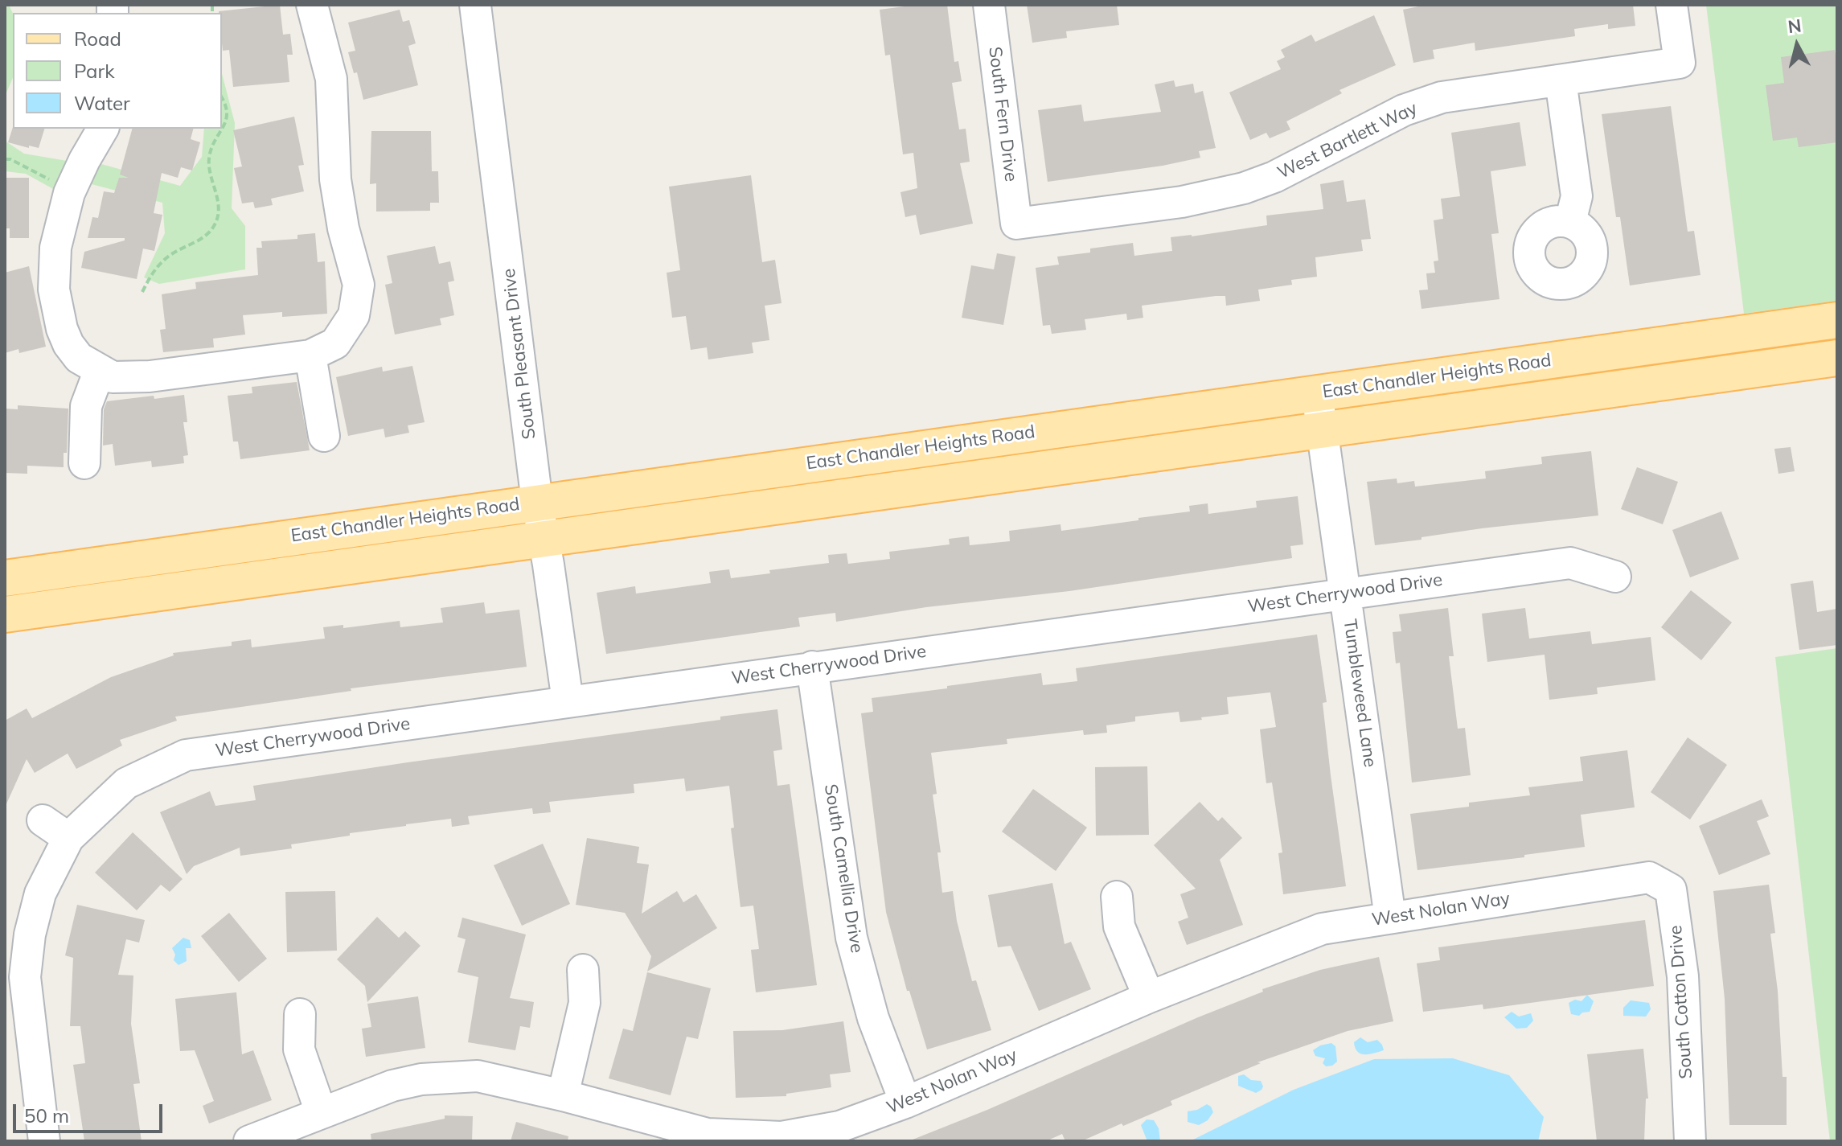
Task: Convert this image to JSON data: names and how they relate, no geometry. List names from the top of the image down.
{
  "streets": {
    "main road": ["East Chandler Heights Road"],
    "street": [
      "South Fern Drive",
      "West Bartlett Way",
      "South Pleasant Drive",
      "West Cherrywood Drive",
      "Tumbleweed Lane",
      "South Camellia Drive",
      "West Nolan Way",
      "South Cotton Drive"
    ]
  },
  "crossings": [
    ["South Fern Drive", "West Bartlett Way"],
    ["South Pleasant Drive", "East Chandler Heights Road"],
    ["South Pleasant Drive", "West Cherrywood Drive"],
    ["East Chandler Heights Road", "Tumbleweed Lane"],
    ["West Cherrywood Drive", "Tumbleweed Lane"],
    ["West Cherrywood Drive", "South Camellia Drive"],
    ["Tumbleweed Lane", "West Nolan Way"],
    ["South Camellia Drive", "West Nolan Way"],
    ["West Nolan Way", "South Cotton Drive"]
  ],
  "legend": ["Road", "Park", "Water"],
  "scale_bar": "50 m",
  "north": "top"
}
